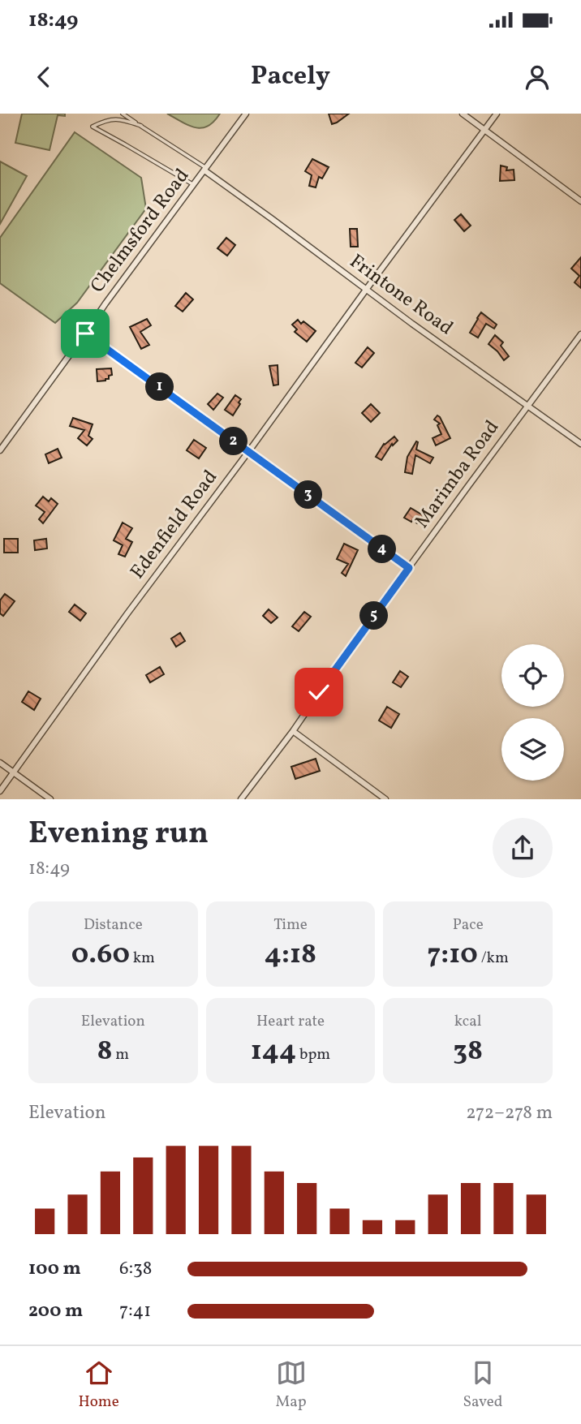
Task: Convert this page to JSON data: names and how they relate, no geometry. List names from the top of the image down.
{
  "streets": {
    "street": [
      "Chelmsford Road",
      "Frintone Road",
      "Marimba Road",
      "Edenfield Road"
    ]
  },
  "crossings": [
    ["Chelmsford Road", "Frintone Road"],
    ["Frintone Road", "Marimba Road"],
    ["Frintone Road", "Edenfield Road"]
  ],
  "page": {
    "status": "18:49",
    "header": "Pacely",
    "pins": [
      "1",
      "2",
      "3",
      "4",
      "5"
    ],
    "heading": ["Evening run", "18:49"],
    "stats": [
      ["Distance", "0.60 km"],
      ["Time", "4:18"],
      ["Pace", "7:10 /km"],
      ["Elevation", "8 m"],
      ["Heart rate", "144 bpm"],
      ["kcal", "38"]
    ],
    "chart": ["Elevation", "272–278 m"],
    "list": [
      {
        "name": "100 m",
        "note": "6:38"
      },
      {
        "name": "200 m",
        "note": "7:41"
      }
    ],
    "tabs": ["Home", "Map", "Saved"]
  }
}
